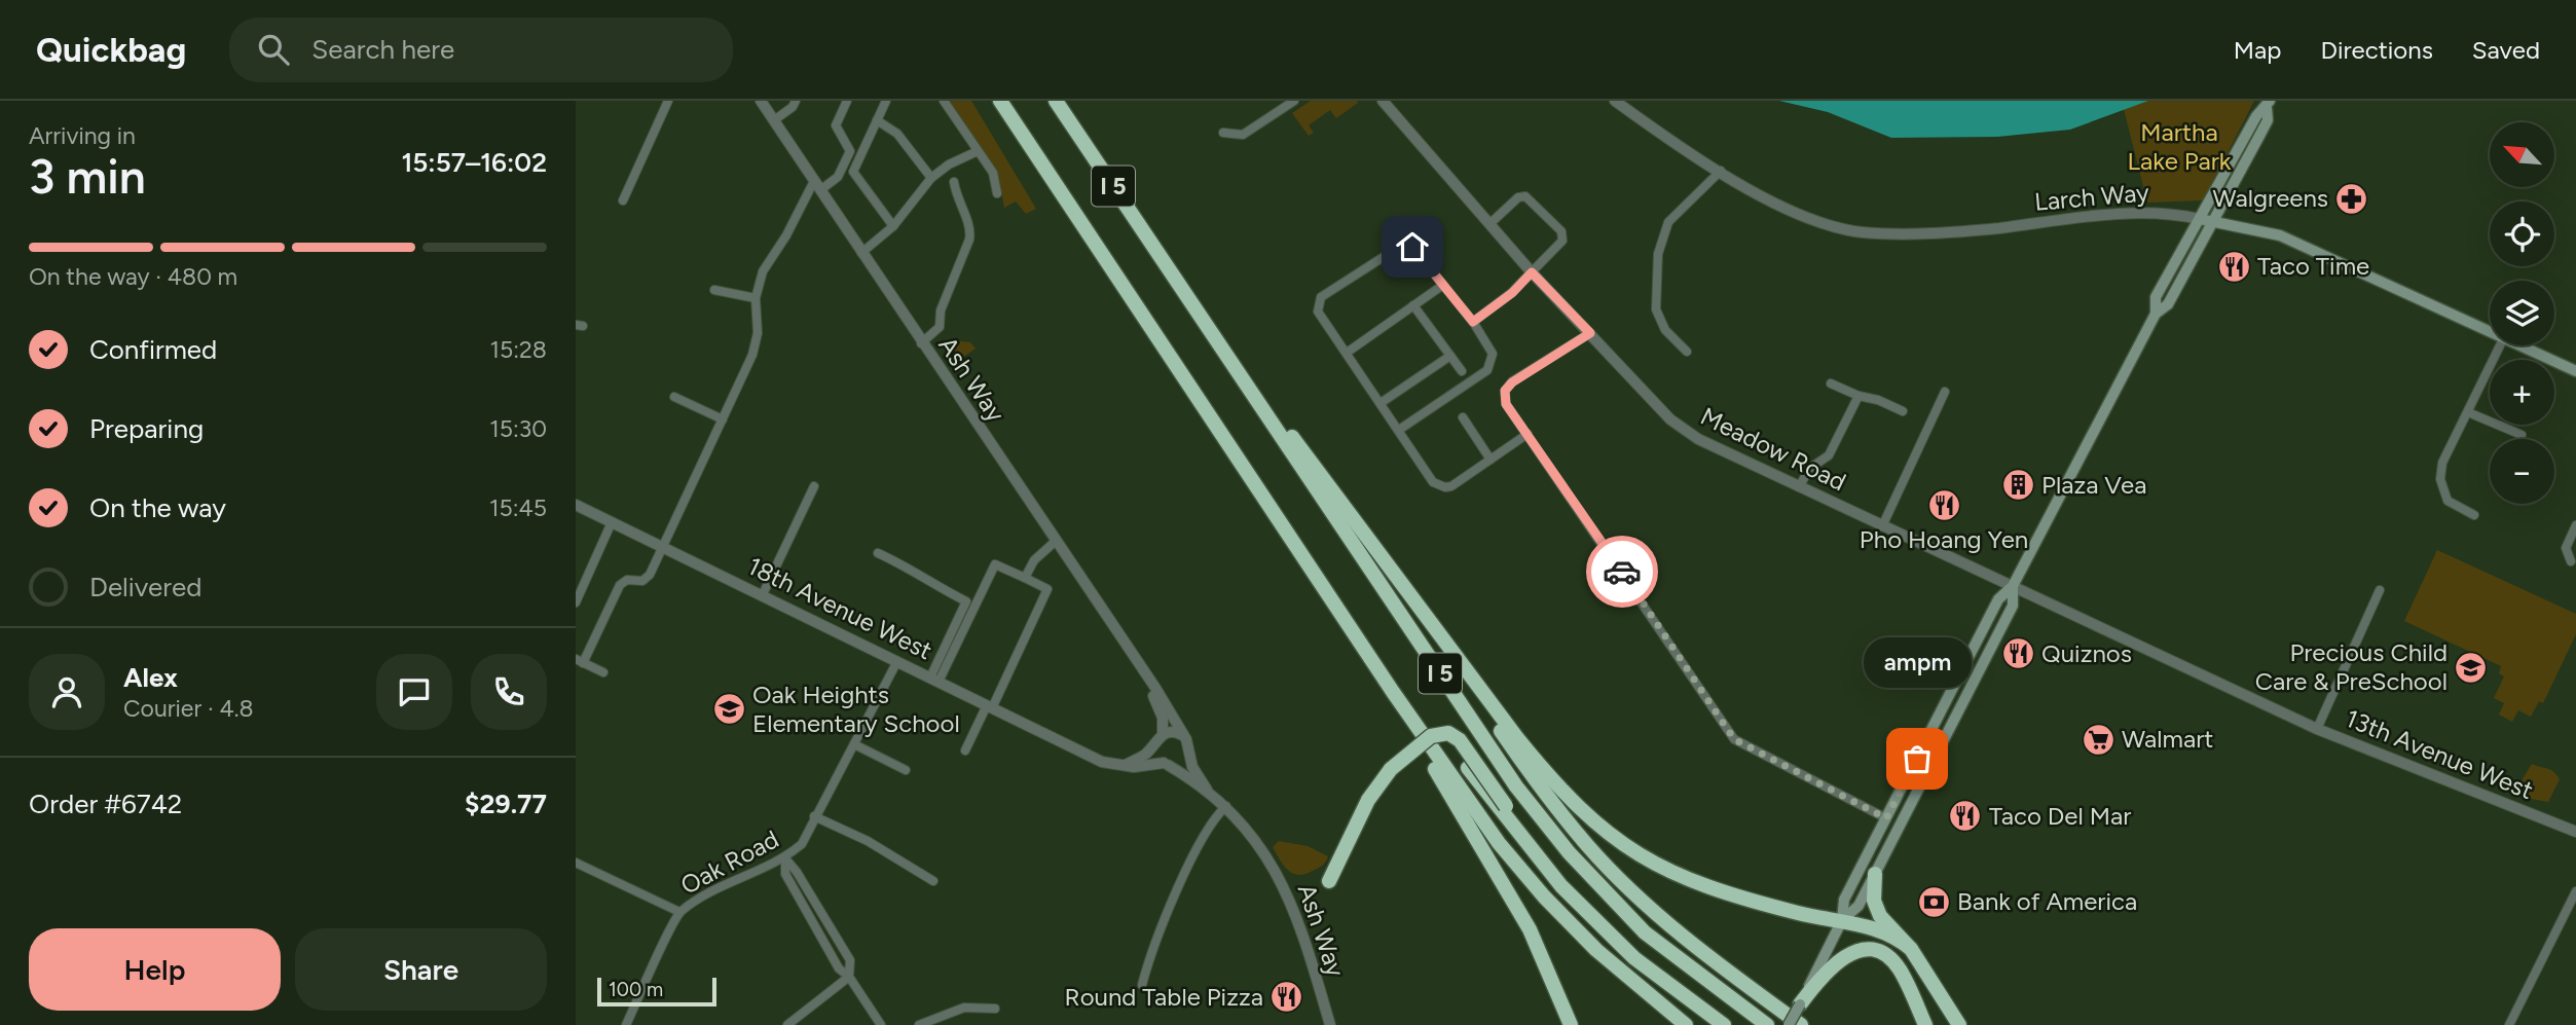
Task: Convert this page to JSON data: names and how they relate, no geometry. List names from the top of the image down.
{
  "streets": {
    "highway": ["I 5"],
    "main road": ["Larch Way"],
    "street": [
      "Ash Way",
      "Meadow Road",
      "18th Avenue West",
      "13th Avenue West",
      "Oak Road"
    ]
  },
  "crossings": [
    ["Ash Way", "18th Avenue West"],
    ["Meadow Road", "13th Avenue West"],
    ["18th Avenue West", "Oak Road"]
  ],
  "parks": ["Martha Lake Park"],
  "places": {
    "pharmacy": ["Walgreens"],
    "restaurant": [
      "Taco Time",
      "Pho Hoang Yen",
      "Quiznos",
      "Taco Del Mar",
      "Round Table Pizza"
    ],
    "building": ["Plaza Vea"],
    "school or university": ["Precious Child Care & PreSchool", "Oak Heights Elementary School"],
    "supermarket": ["Walmart"],
    "other": ["ampm"],
    "bank": ["Bank of America"]
  },
  "scale_bar": "100 m",
  "north": "top left",
  "page": {
    "header": "Quickbag",
    "search": "Search here",
    "nav": ["Map", "Directions", "Saved"],
    "heading": ["3 min", "Arriving in", "15:57–16:02"],
    "panel": [
      "Alex",
      "Courier · 4.8",
      "Order #6742",
      "$29.77"
    ],
    "map_buttons": ["+", "−"],
    "bar": "On the way · 480 m",
    "list": [
      ["Confirmed", "15:28"],
      ["Preparing", "15:30"],
      ["On the way", "15:45"],
      "Delivered"
    ],
    "bubble": "ampm",
    "buttons": ["Help", "Share"],
    "scale": "100 m"
  }
}
